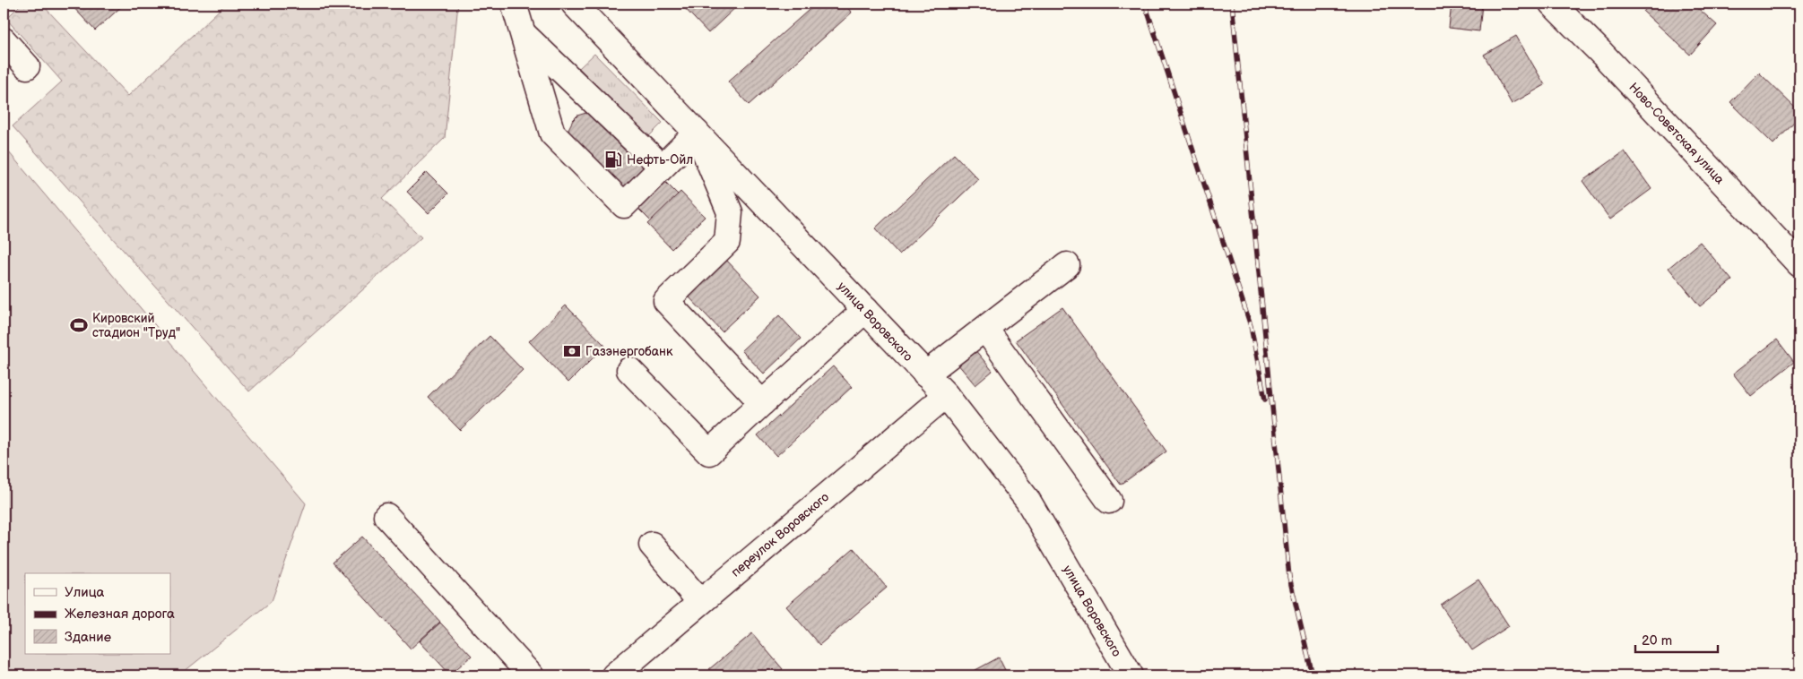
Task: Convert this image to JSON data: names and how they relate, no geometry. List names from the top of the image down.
{
  "streets": {
    "street": ["Ново-Советская улица", "улица Воровского", "переулок Воровского"]
  },
  "crossings": [
    ["улица Воровского", "переулок Воровского"]
  ],
  "places": {
    "fuel station": ["Нефть-Ойл"],
    "sports": ["Кировский стадион \"Труд\""],
    "bank": ["Газэнергобанк"]
  },
  "legend": ["Улица", "Железная дорога", "Здание"],
  "scale_bar": "20 m"
}
